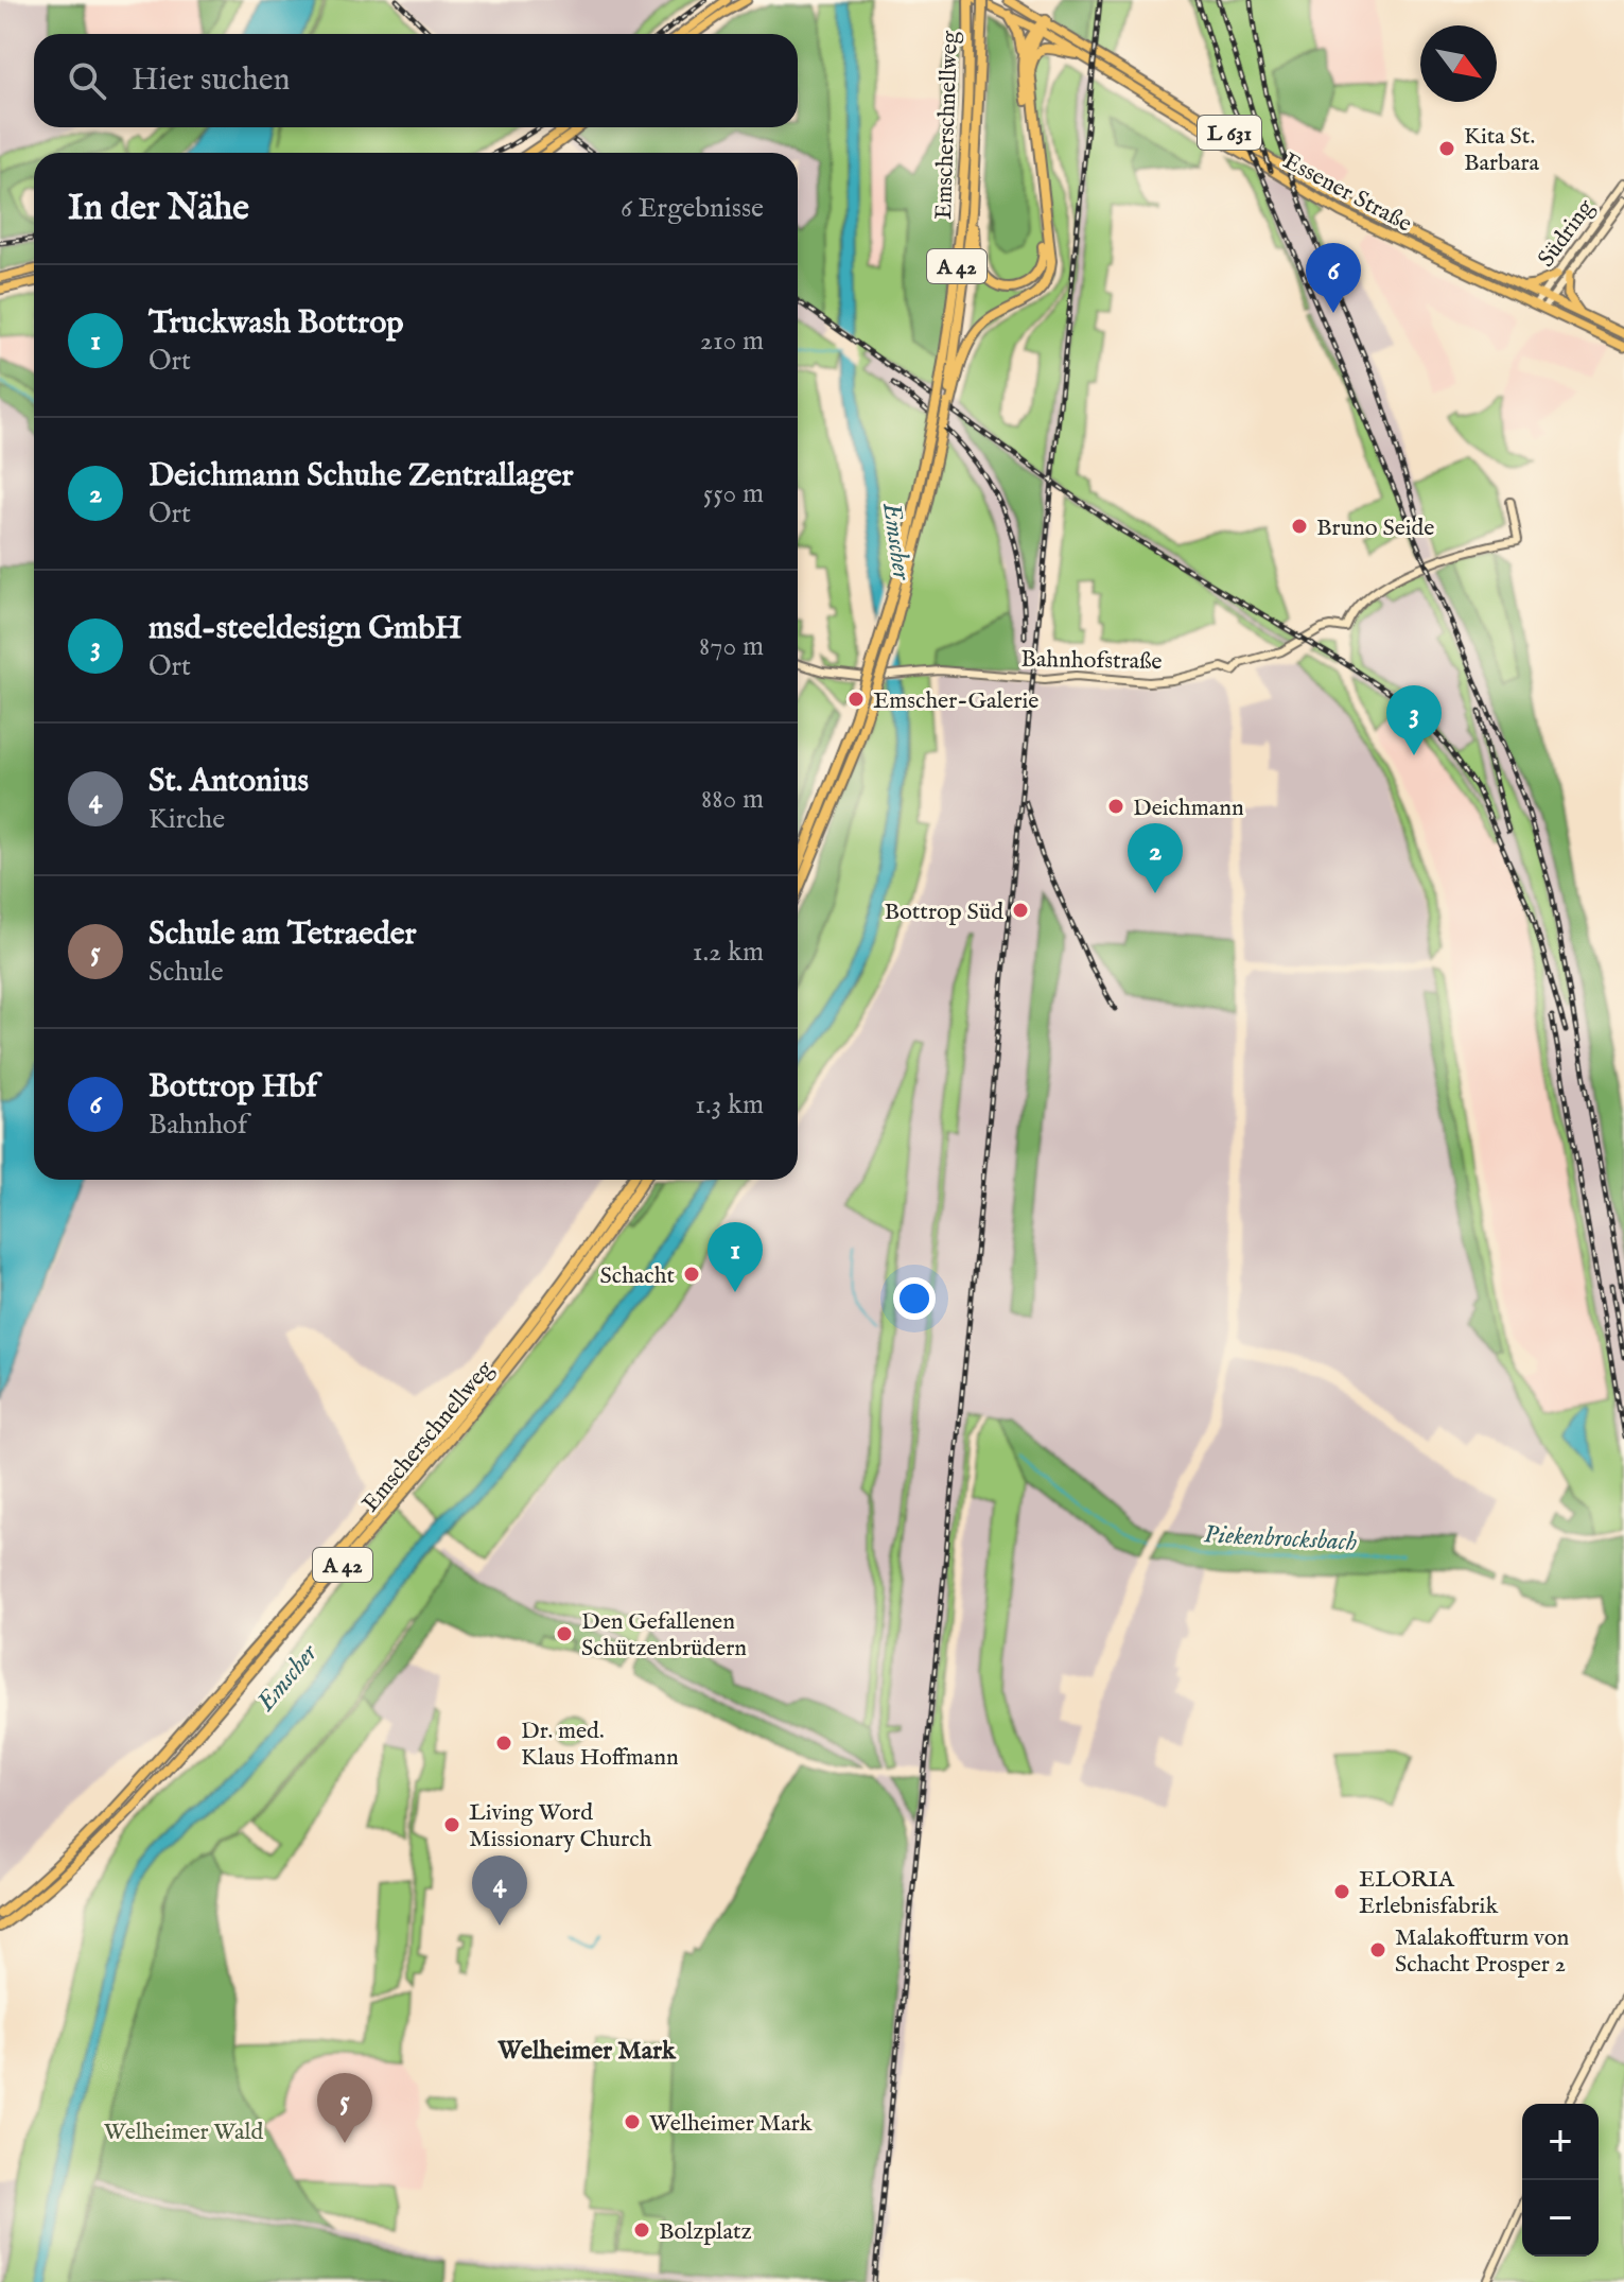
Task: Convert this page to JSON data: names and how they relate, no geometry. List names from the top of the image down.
{
  "streets": {
    "highway": ["Emscherschnellweg", "A 42"],
    "main road": ["L 631", "Essener Straße"],
    "street": ["Südring", "Bahnhofstraße"]
  },
  "crossings": [
    ["Emscherschnellweg", "Essener Straße"],
    ["Emscherschnellweg", "A 42"],
    ["Essener Straße", "Südring"],
    ["Essener Straße", "A 42"]
  ],
  "districts": ["Welheimer Mark"],
  "water": ["Emscher", "Piekenbrocksbach"],
  "parks": ["Welheimer Wald"],
  "places": [
    "Kita St. Barbara",
    "Bruno Seide",
    "Emscher-Galerie",
    "Deichmann",
    "Bottrop Süd",
    "Schacht",
    "Den Gefallenen Schützenbrüdern",
    "Dr. med. Klaus Hoffmann",
    "Living Word Missionary Church",
    "ELORIA Erlebnisfabrik",
    "Malakoffturm von Schacht Prosper 2",
    "Welheimer Mark",
    "Bolzplatz"
  ],
  "north": "bottom right",
  "page": {
    "search": "Hier suchen",
    "heading": ["In der Nähe", "6 Ergebnisse"],
    "pins": [
      "6",
      "3",
      "2",
      "1",
      "4",
      "5"
    ],
    "list": [
      {
        "mark": "1",
        "name": "Truckwash Bottrop",
        "note": "Ort",
        "value": "210 m"
      },
      {
        "mark": "2",
        "name": "Deichmann Schuhe Zentrallager",
        "note": "Ort",
        "value": "550 m"
      },
      {
        "mark": "3",
        "name": "msd-steeldesign GmbH",
        "note": "Ort",
        "value": "870 m"
      },
      {
        "mark": "4",
        "name": "St. Antonius",
        "note": "Kirche",
        "value": "880 m"
      },
      {
        "mark": "5",
        "name": "Schule am Tetraeder",
        "note": "Schule",
        "value": "1.2 km"
      },
      {
        "mark": "6",
        "name": "Bottrop Hbf",
        "note": "Bahnhof",
        "value": "1.3 km"
      }
    ],
    "map_buttons": ["+", "−"]
  }
}
